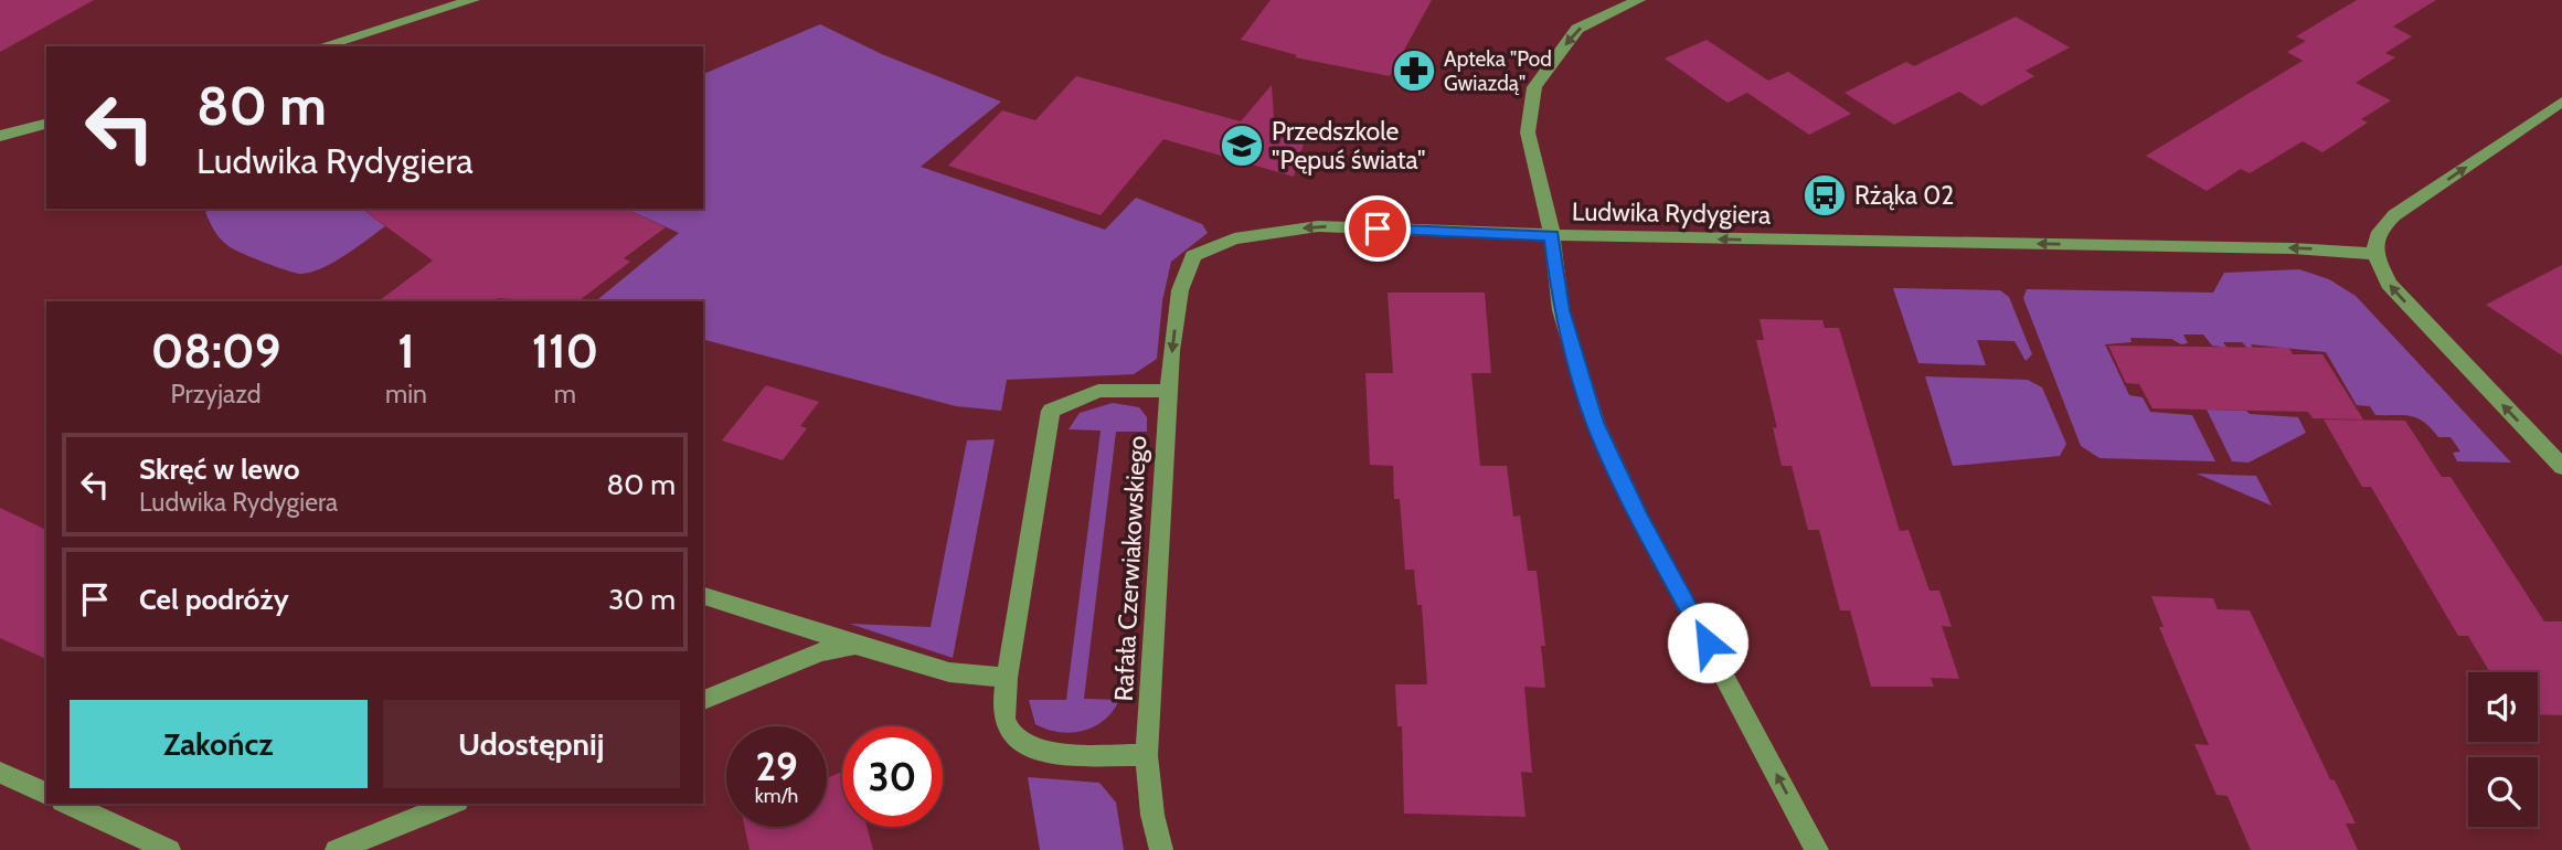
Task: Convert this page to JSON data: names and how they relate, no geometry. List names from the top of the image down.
{
  "streets": {
    "street": ["Ludwika Rydygiera", "Rafała Czerwiakowskiego"]
  },
  "crossings": [
    ["Ludwika Rydygiera", "Rafała Czerwiakowskiego"]
  ],
  "one_way": ["Ludwika Rydygiera"],
  "places": {
    "pharmacy": ["Apteka \"Pod Gwiazdą\""],
    "school or university": ["Przedszkole \"Pępuś świata\""],
    "bus stop": ["Rżąka 02"]
  },
  "page": {
    "turn": ["80 m", "Ludwika Rydygiera"],
    "eta": [
      "08:09",
      "Przyjazd",
      "1",
      "min",
      "110",
      "m"
    ],
    "list": [
      {
        "name": "Skręć w lewo",
        "note": "Ludwika Rydygiera",
        "value": "80 m"
      },
      {
        "name": "Cel podróży",
        "value": "30 m"
      }
    ],
    "buttons": ["Zakończ", "Udostępnij"],
    "speed": "29 km/h",
    "limit": "30"
  }
}
